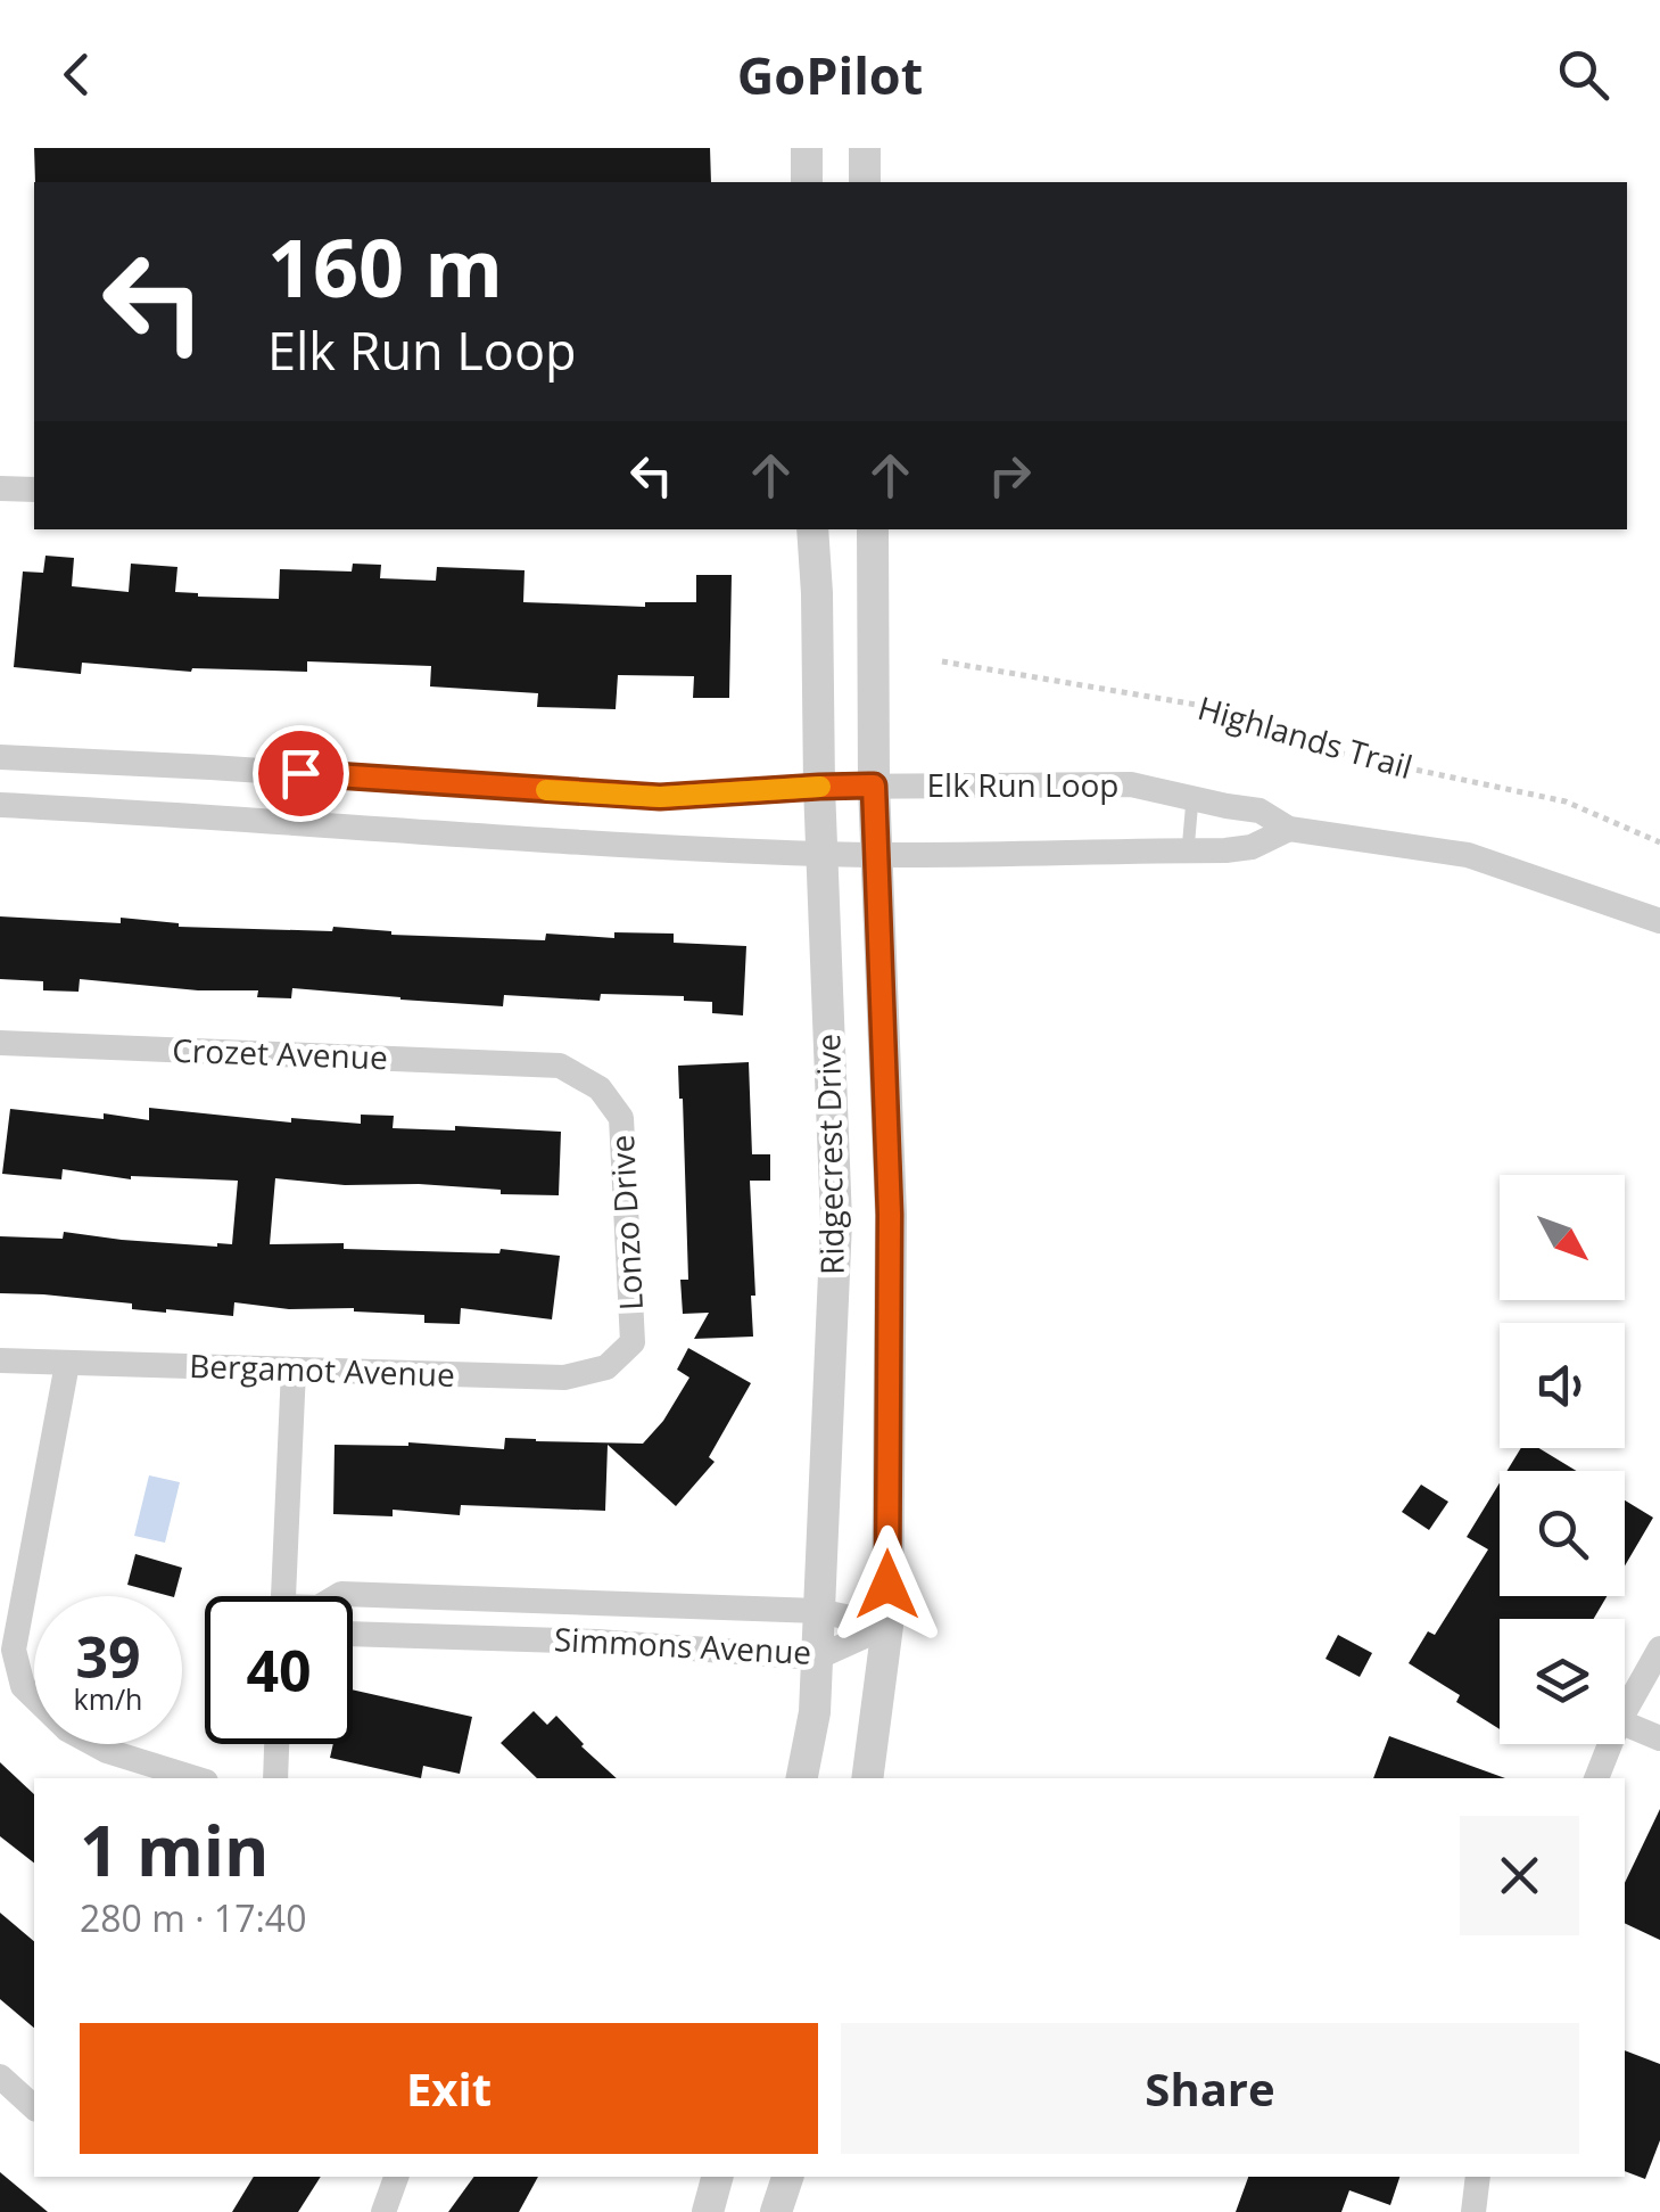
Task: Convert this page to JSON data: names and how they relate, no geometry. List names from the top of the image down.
{
  "streets": {
    "street": [
      "Elk Run Loop",
      "Crozet Avenue",
      "Ridgecrest Drive",
      "Lonzo Drive",
      "Bergamot Avenue",
      "Simmons Avenue"
    ],
    "path": ["Highlands Trail"]
  },
  "crossings": [
    ["Elk Run Loop", "Ridgecrest Drive"],
    ["Crozet Avenue", "Lonzo Drive"],
    ["Ridgecrest Drive", "Simmons Avenue"],
    ["Lonzo Drive", "Bergamot Avenue"]
  ],
  "north": "bottom right",
  "page": {
    "header": "GoPilot",
    "turn": ["160 m", "Elk Run Loop"],
    "speed": "39 km/h",
    "limit": "40",
    "heading": ["1 min", "280 m · 17:40"],
    "buttons": ["Exit", "Share"]
  }
}
